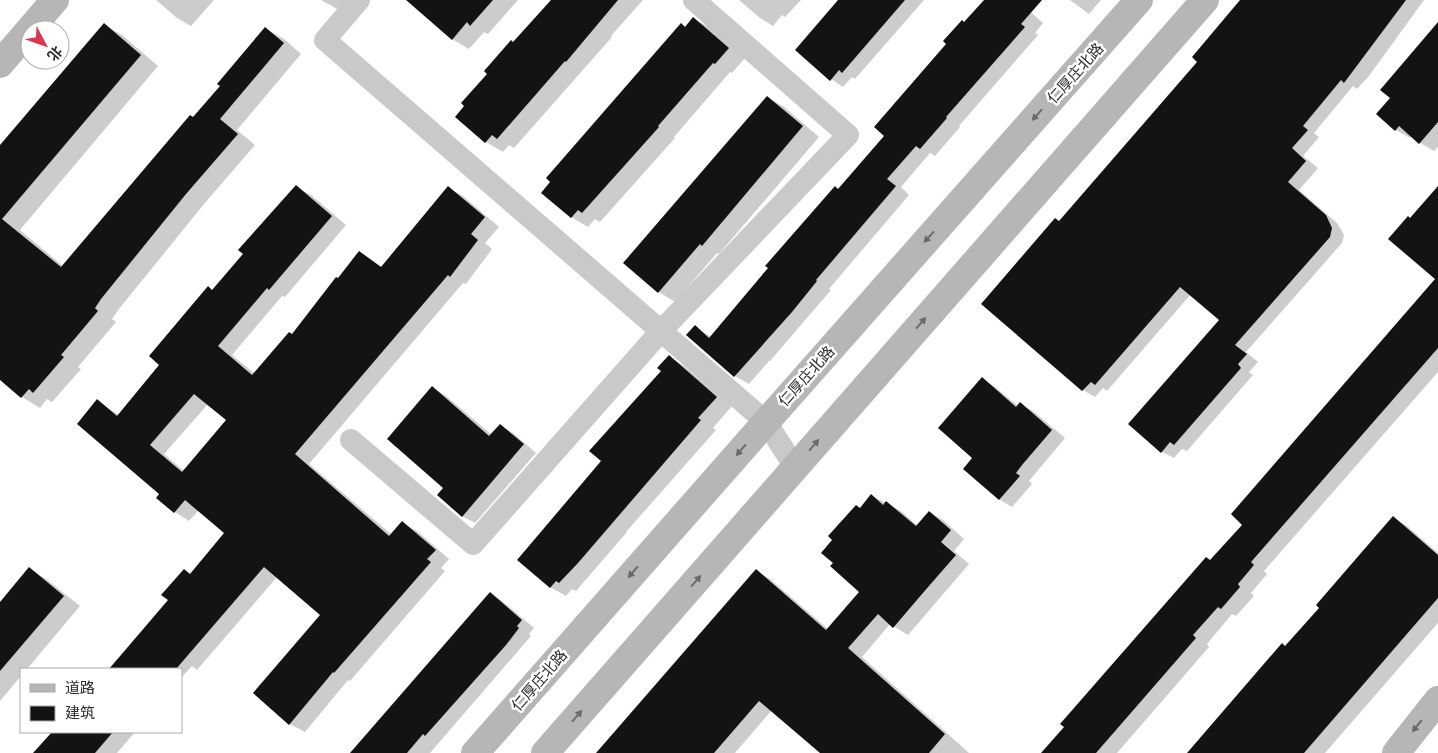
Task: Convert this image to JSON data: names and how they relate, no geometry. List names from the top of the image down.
{
  "streets": {
    "street": ["仁厚庄北路"]
  },
  "legend": ["道路", "建筑"],
  "north": "bottom right"
}
